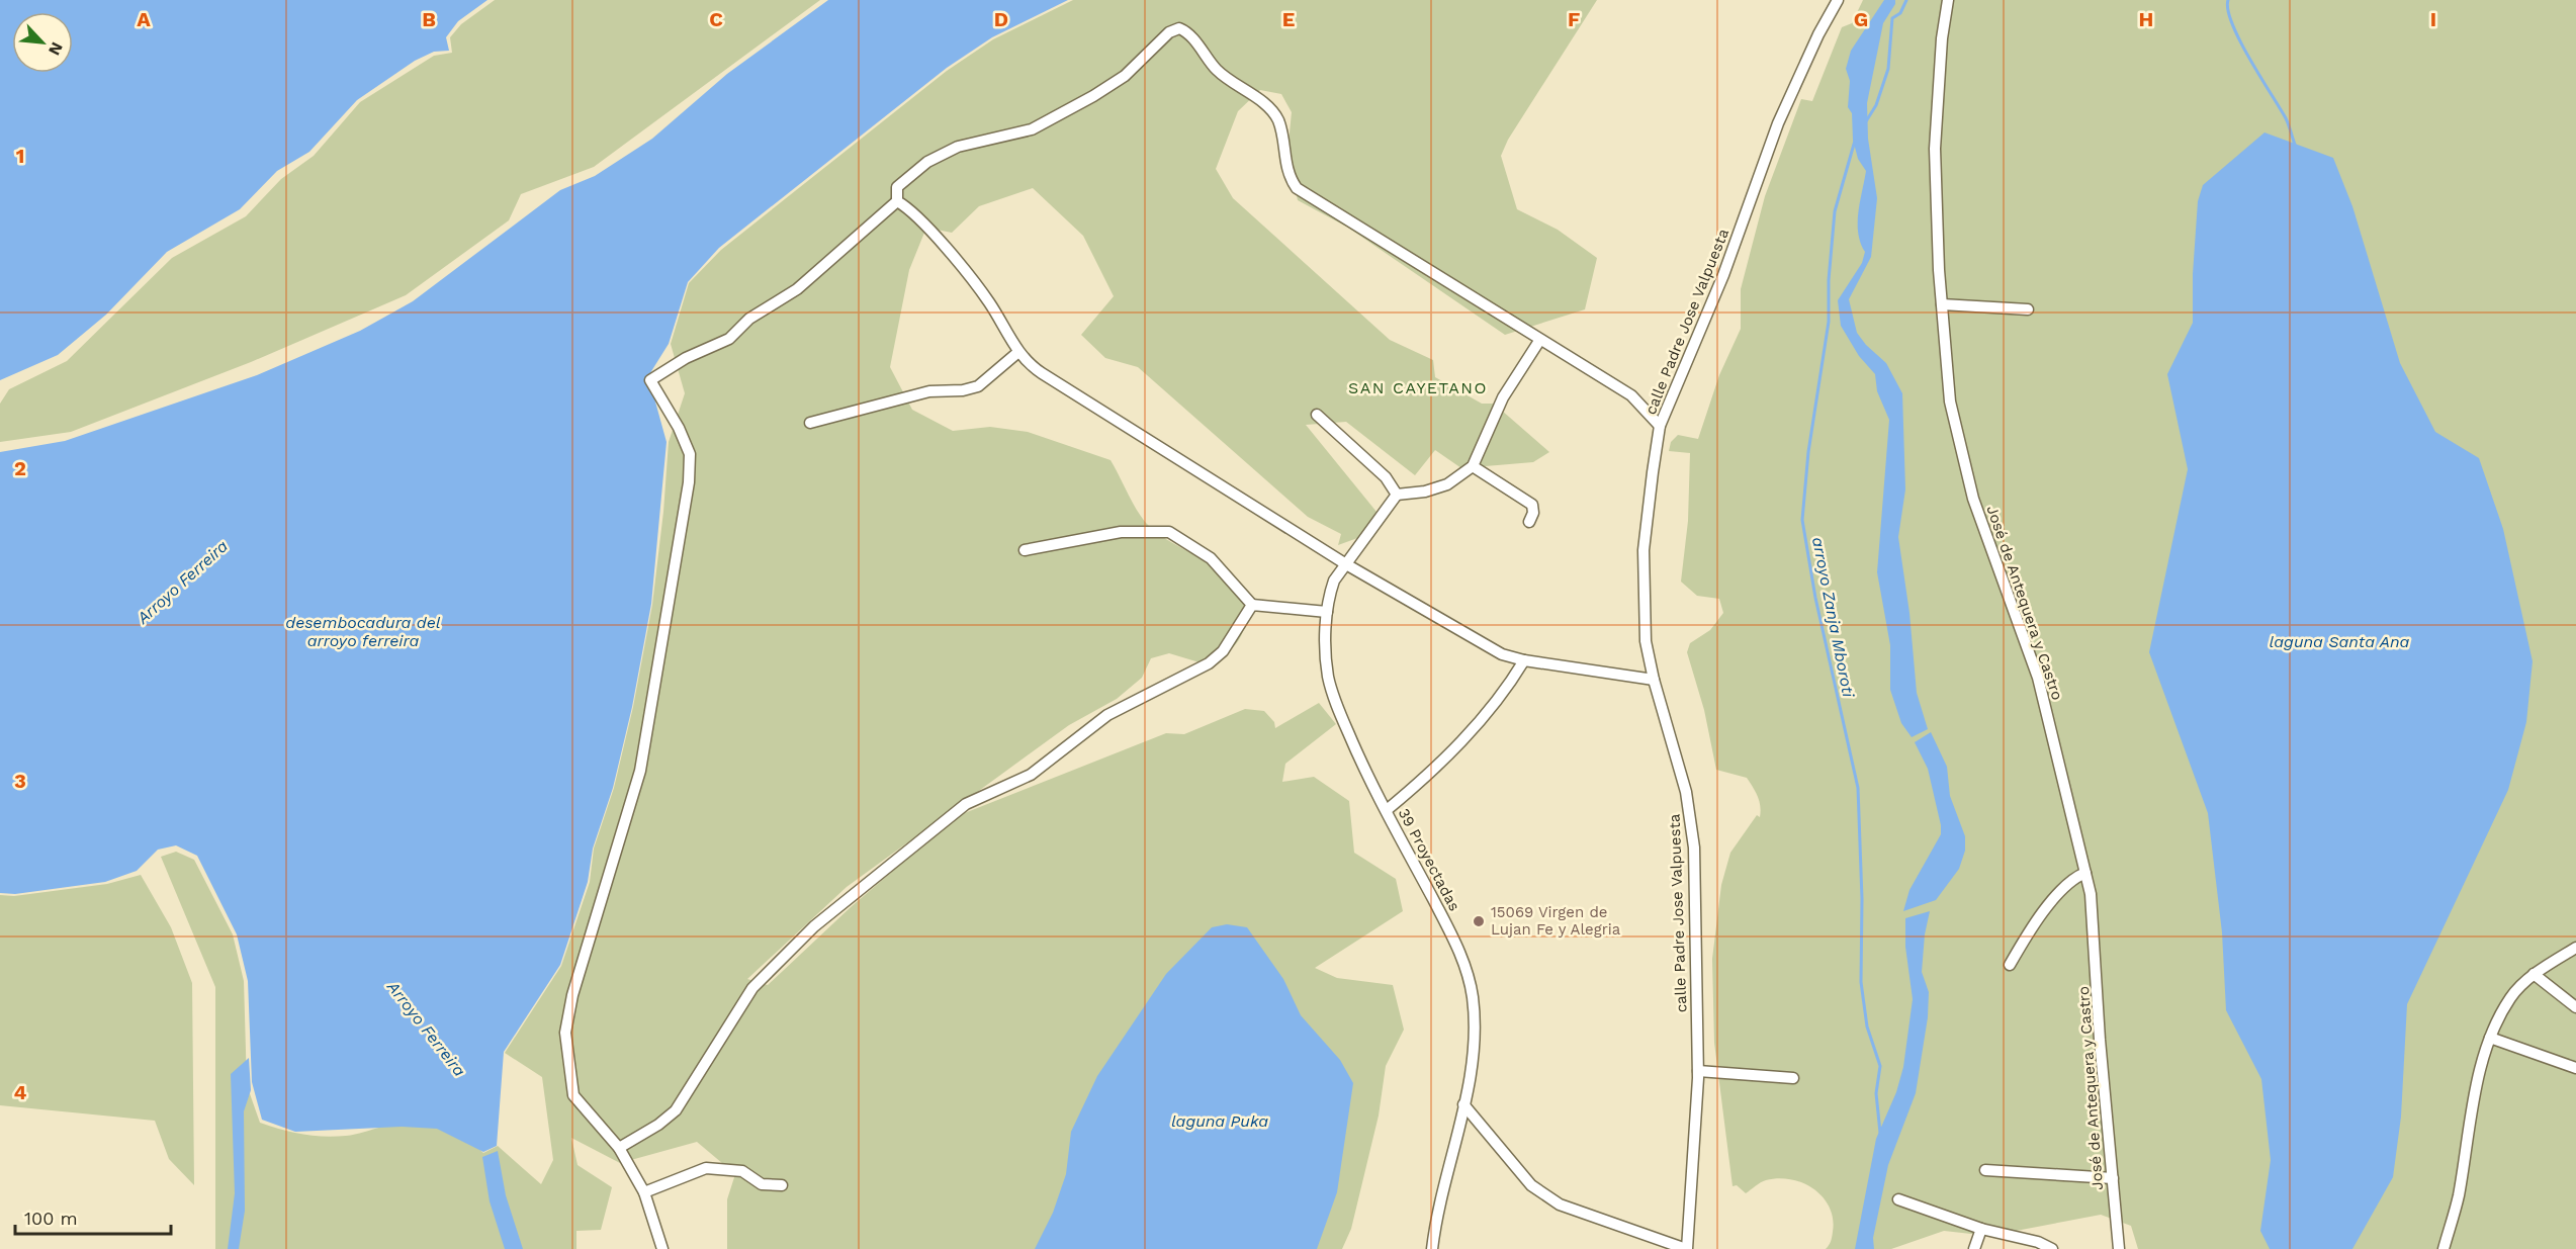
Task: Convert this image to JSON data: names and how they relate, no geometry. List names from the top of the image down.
{
  "streets": {
    "street": ["calle Padre Jose Valpuesta", "José de Antequera y Castro", "39 Proyectadas"]
  },
  "districts": ["SAN CAYETANO"],
  "water": [
    "Arroyo Ferreira",
    "arroyo Zanja Mboroti",
    "desembocadura del arroyo ferreira",
    "laguna Santa Ana",
    "laguna Puka"
  ],
  "places": ["15069 Virgen de Lujan Fe y Alegria"],
  "scale_bar": "100 m",
  "north": "bottom right",
  "grid": {
    "columns": [
      "A",
      "B",
      "C",
      "D",
      "E",
      "F",
      "G",
      "H",
      "I"
    ],
    "rows": [
      "1",
      "2",
      "3",
      "4"
    ]
  }
}
